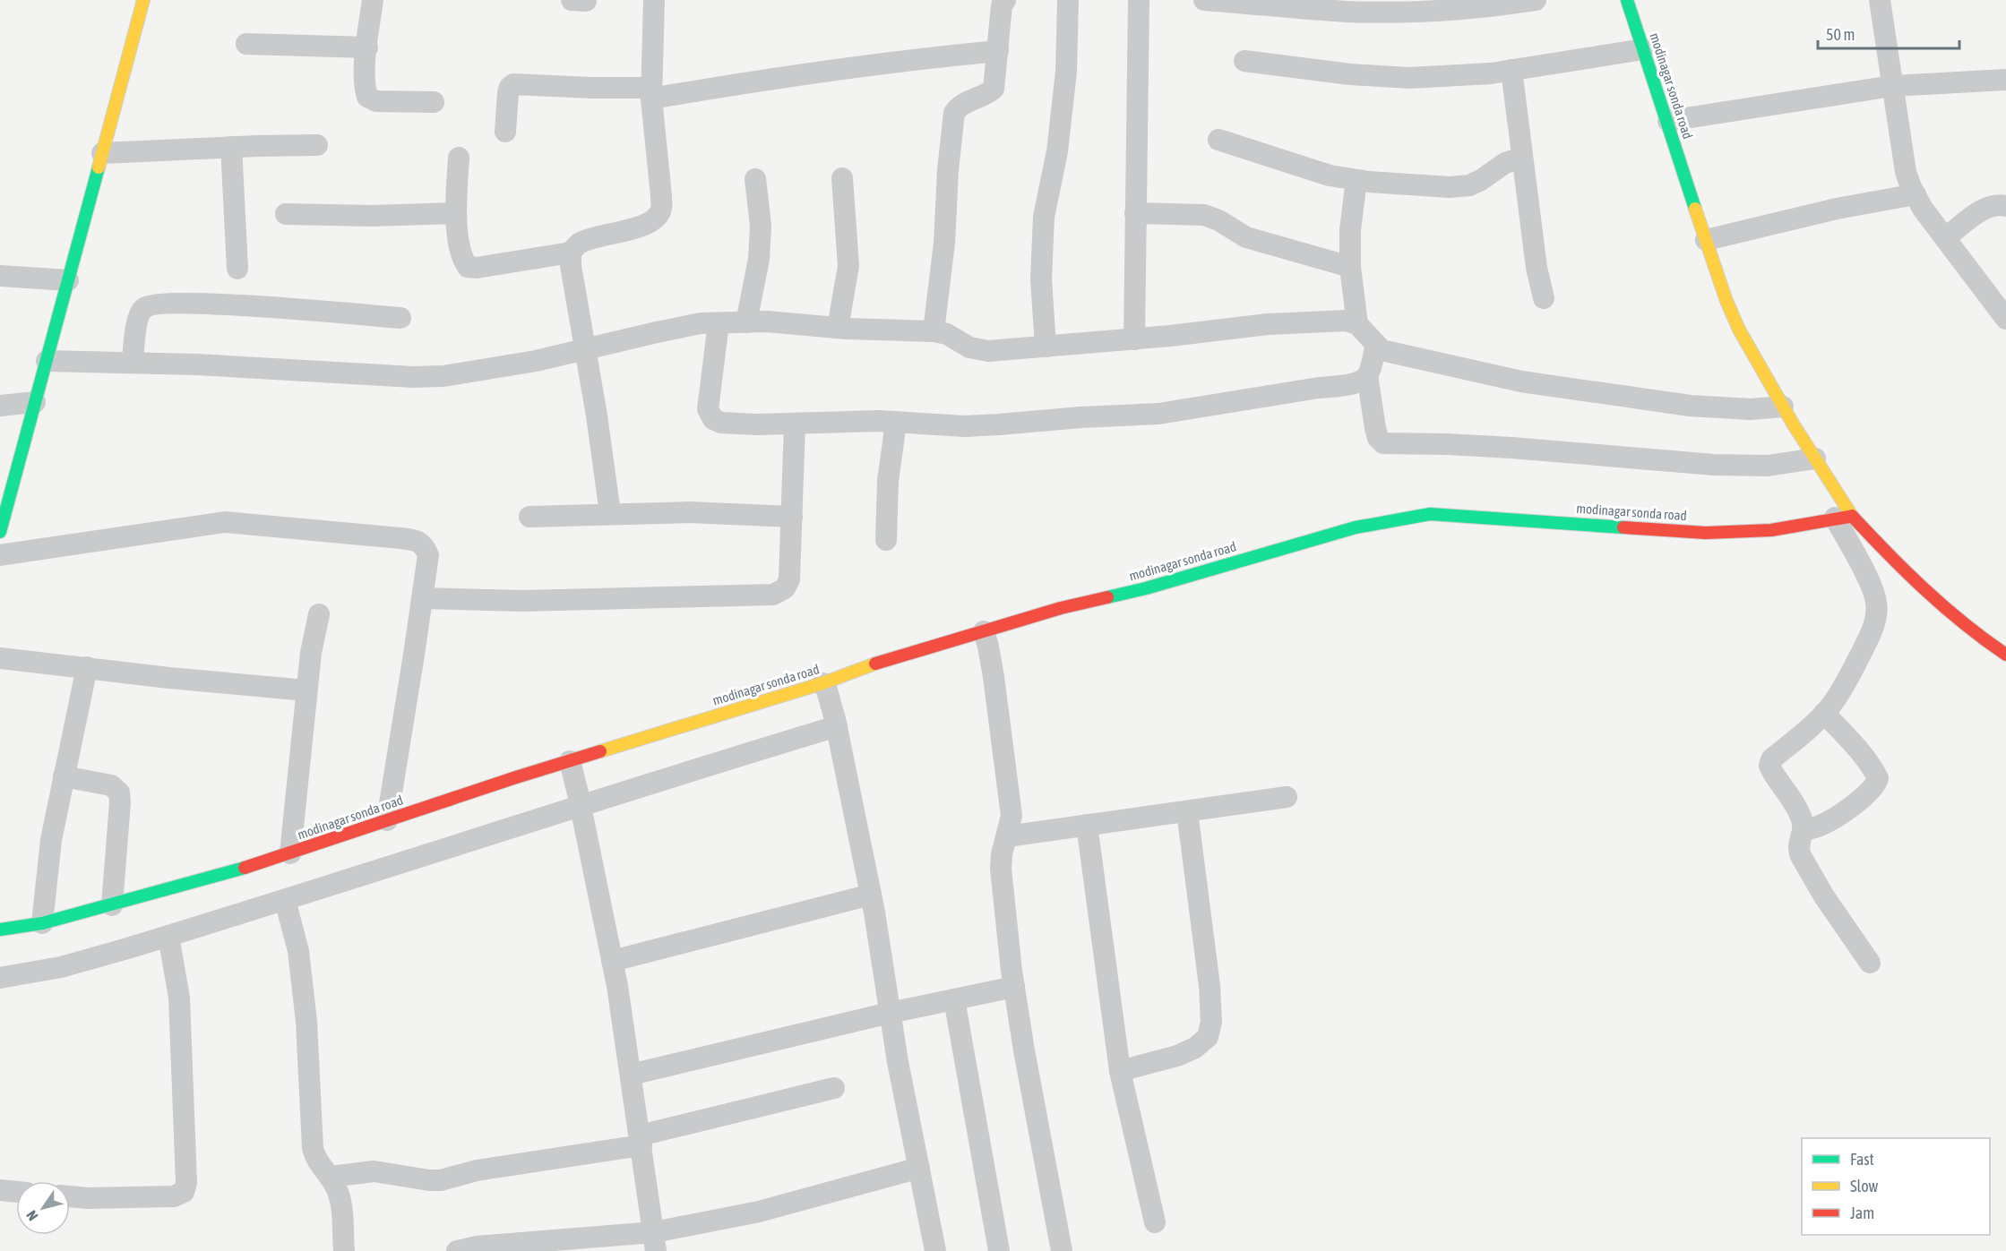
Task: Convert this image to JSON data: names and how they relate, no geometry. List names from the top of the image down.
{
  "streets": {
    "street": ["modinagar sonda road"]
  },
  "legend": ["Fast", "Slow", "Jam"],
  "scale_bar": "50 m",
  "north": "bottom left"
}
